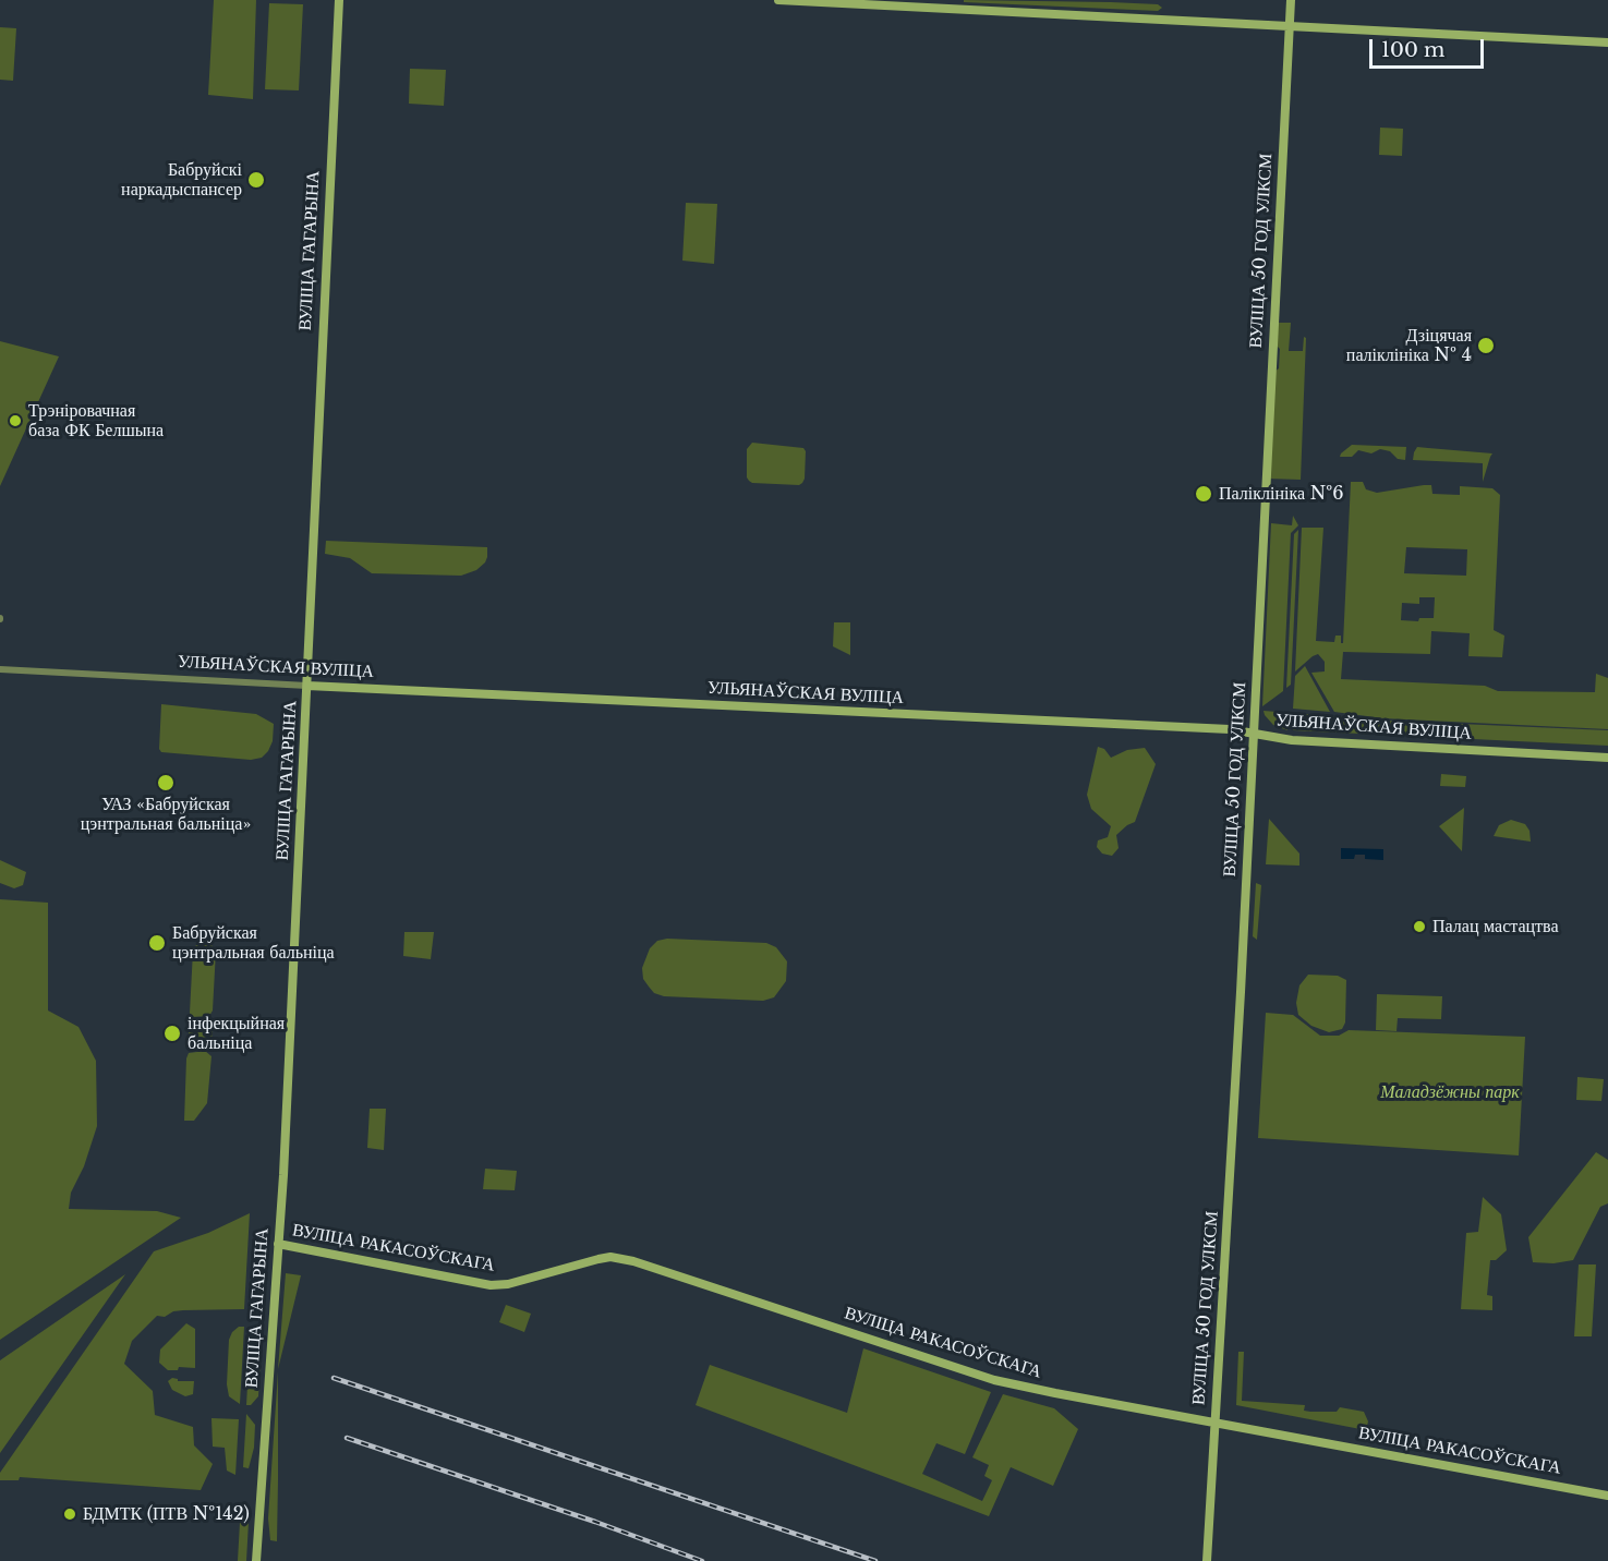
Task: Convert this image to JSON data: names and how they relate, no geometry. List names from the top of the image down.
{
  "streets": {
    "main road": [
      "ВУЛІЦА ГАГАРЫНА",
      "ВУЛІЦА 50 ГОД УЛКСМ",
      "УЛЬЯНАЎСКАЯ ВУЛІЦА",
      "ВУЛІЦА РАКАСОЎСКАГА"
    ]
  },
  "crossings": [
    ["ВУЛІЦА ГАГАРЫНА", "УЛЬЯНАЎСКАЯ ВУЛІЦА"],
    ["ВУЛІЦА ГАГАРЫНА", "ВУЛІЦА РАКАСОЎСКАГА"],
    ["ВУЛІЦА 50 ГОД УЛКСМ", "УЛЬЯНАЎСКАЯ ВУЛІЦА"],
    ["ВУЛІЦА 50 ГОД УЛКСМ", "ВУЛІЦА РАКАСОЎСКАГА"]
  ],
  "parks": ["Маладзёжны парк"],
  "places": [
    "Бабруйскі наркадыспансер",
    "Дзіцячая паліклініка № 4",
    "Трэніровачная база ФК Белшына",
    "Паліклініка №6",
    "УАЗ «Бабруйская цэнтральная бальніца»",
    "Палац мастацтва",
    "Бабруйская цэнтральная бальніца",
    "інфекцыйная бальніца",
    "БДМТК (ПТВ №142)"
  ],
  "scale_bar": "100 m"
}
